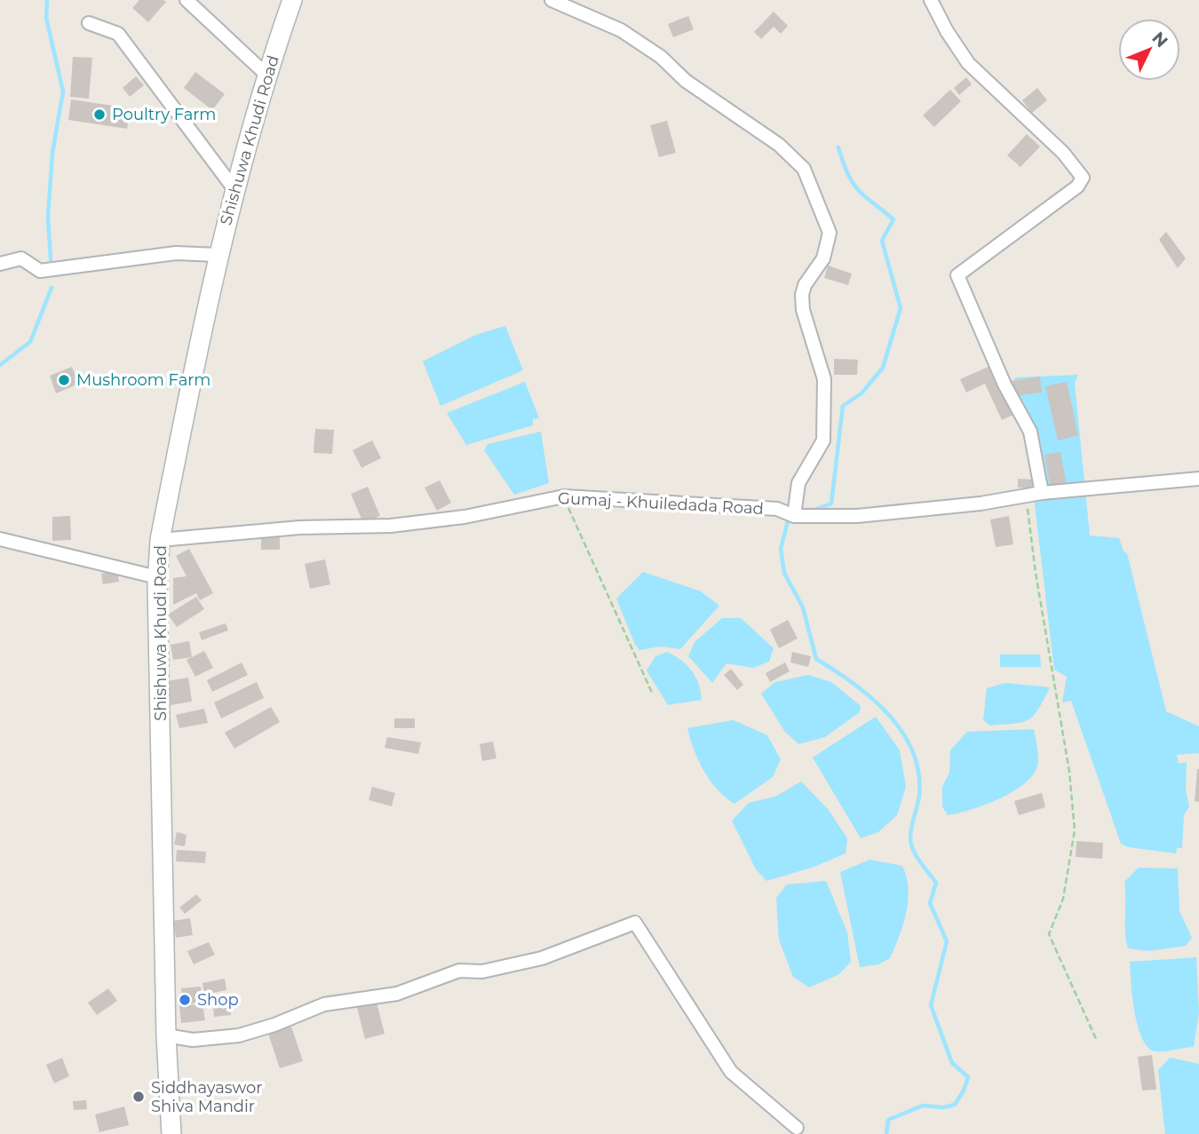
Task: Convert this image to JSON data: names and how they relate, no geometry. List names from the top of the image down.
{
  "streets": {
    "main road": ["Shishuwa Khudi Road"],
    "street": ["Gumaj - Khuiledada Road"]
  },
  "crossings": [
    ["Shishuwa Khudi Road", "Gumaj - Khuiledada Road"]
  ],
  "places": [
    "Poultry Farm",
    "Mushroom Farm",
    "Shop",
    "Siddhayaswor Shiva Mandir"
  ],
  "north": "top right"
}
